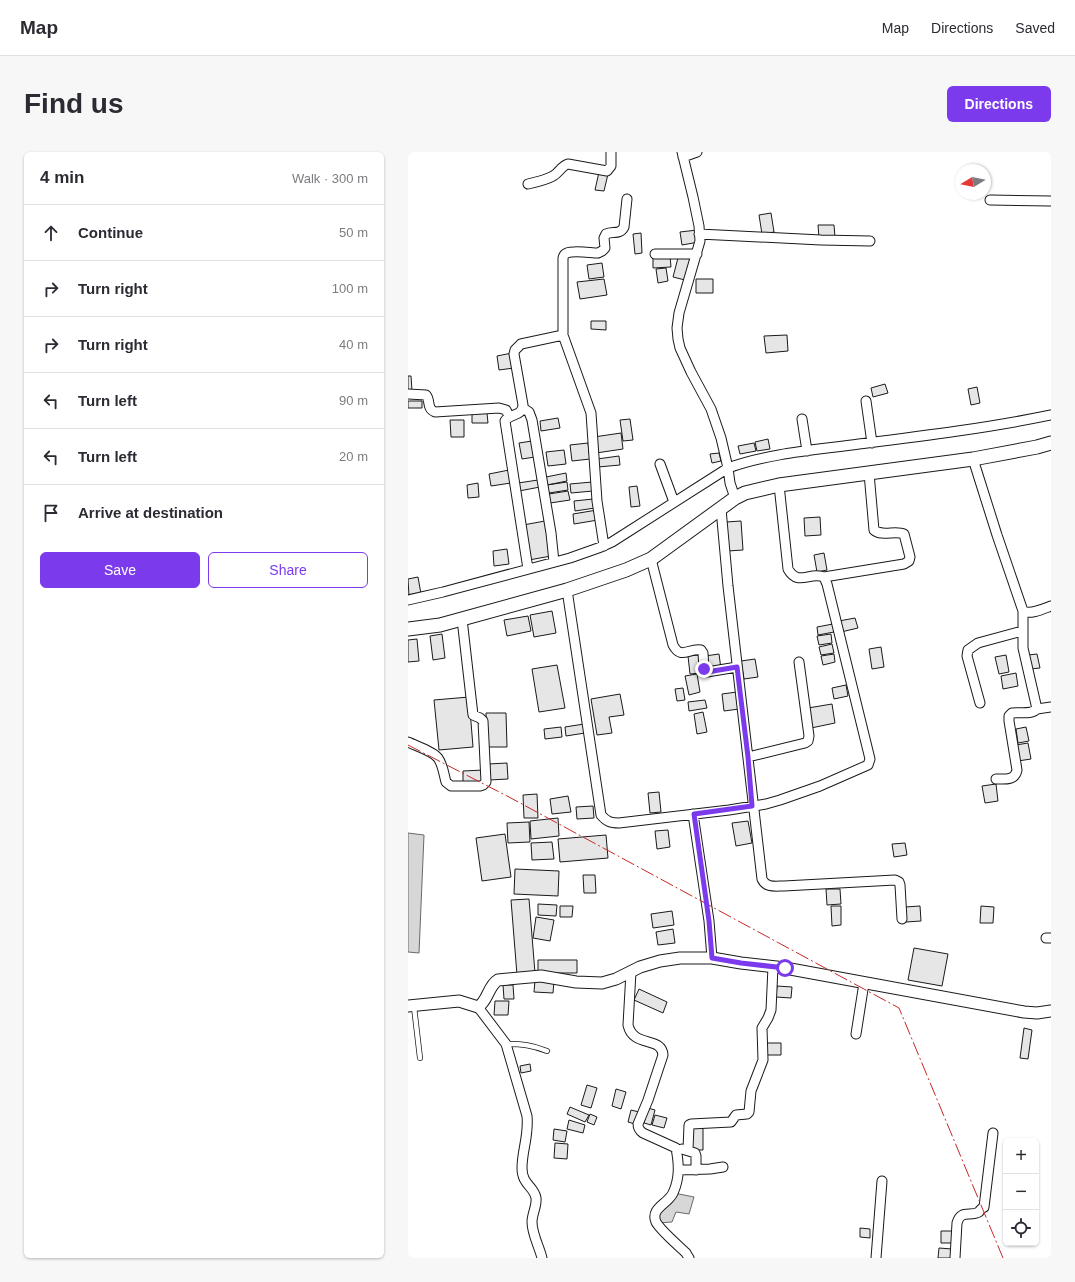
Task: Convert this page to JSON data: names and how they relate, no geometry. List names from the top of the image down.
{
  "north": "left",
  "page": {
    "header": "Map",
    "nav": ["Map", "Directions", "Saved"],
    "buttons": [
      "Directions",
      ["Save", "Share"]
    ],
    "title": "Find us",
    "heading": ["4 min", "Walk · 300 m"],
    "list": [
      ["Continue", "50 m"],
      ["Turn right", "100 m"],
      ["Turn right", "40 m"],
      ["Turn left", "90 m"],
      ["Turn left", "20 m"],
      "Arrive at destination"
    ],
    "map_buttons": ["+", "−"]
  }
}
